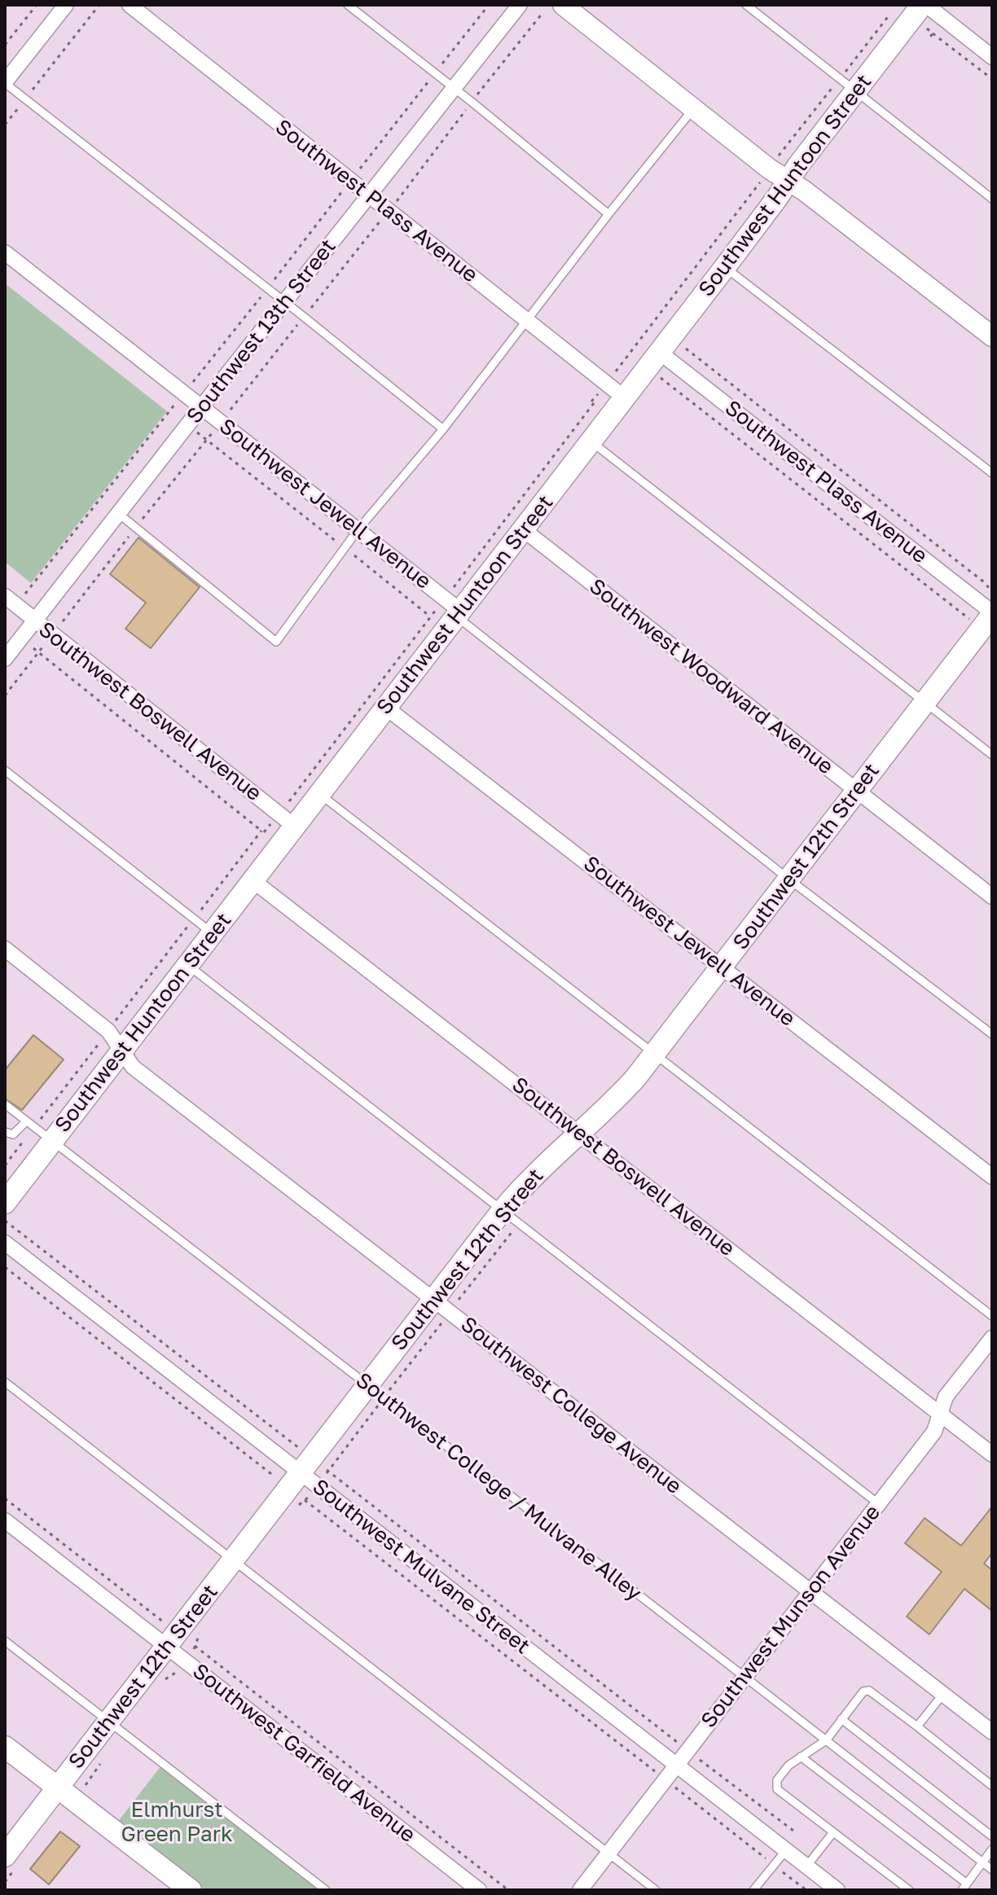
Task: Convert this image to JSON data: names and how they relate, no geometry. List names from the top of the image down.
{
  "streets": {
    "main road": ["Southwest Huntoon Street", "Southwest 12th Street"],
    "street": [
      "Southwest Plass Avenue",
      "Southwest 13th Street",
      "Southwest Jewell Avenue",
      "Southwest Woodward Avenue",
      "Southwest Boswell Avenue",
      "Southwest College Avenue",
      "Southwest Mulvane Street",
      "Southwest Munson Avenue",
      "Southwest Garfield Avenue"
    ],
    "lane": ["Southwest College / Mulvane Alley"]
  },
  "crossings": [
    ["Southwest Huntoon Street", "Southwest Plass Avenue"],
    ["Southwest Huntoon Street", "Southwest Jewell Avenue"],
    ["Southwest Huntoon Street", "Southwest Woodward Avenue"],
    ["Southwest Huntoon Street", "Southwest Boswell Avenue"],
    ["Southwest Huntoon Street", "Southwest College Avenue"],
    ["Southwest Huntoon Street", "Southwest College / Mulvane Alley"],
    ["Southwest Plass Avenue", "Southwest 13th Street"],
    ["Southwest Plass Avenue", "Southwest 12th Street"],
    ["Southwest 13th Street", "Southwest Jewell Avenue"],
    ["Southwest 13th Street", "Southwest Boswell Avenue"],
    ["Southwest Jewell Avenue", "Southwest 12th Street"],
    ["Southwest Woodward Avenue", "Southwest 12th Street"],
    ["Southwest Boswell Avenue", "Southwest 12th Street"],
    ["Southwest Boswell Avenue", "Southwest Munson Avenue"],
    ["Southwest 12th Street", "Southwest College Avenue"],
    ["Southwest 12th Street", "Southwest College / Mulvane Alley"],
    ["Southwest 12th Street", "Southwest Mulvane Street"],
    ["Southwest 12th Street", "Southwest Garfield Avenue"],
    ["Southwest College Avenue", "Southwest Munson Avenue"],
    ["Southwest College / Mulvane Alley", "Southwest Munson Avenue"],
    ["Southwest Mulvane Street", "Southwest Munson Avenue"]
  ],
  "parks": ["Elmhurst Green Park"]
}
